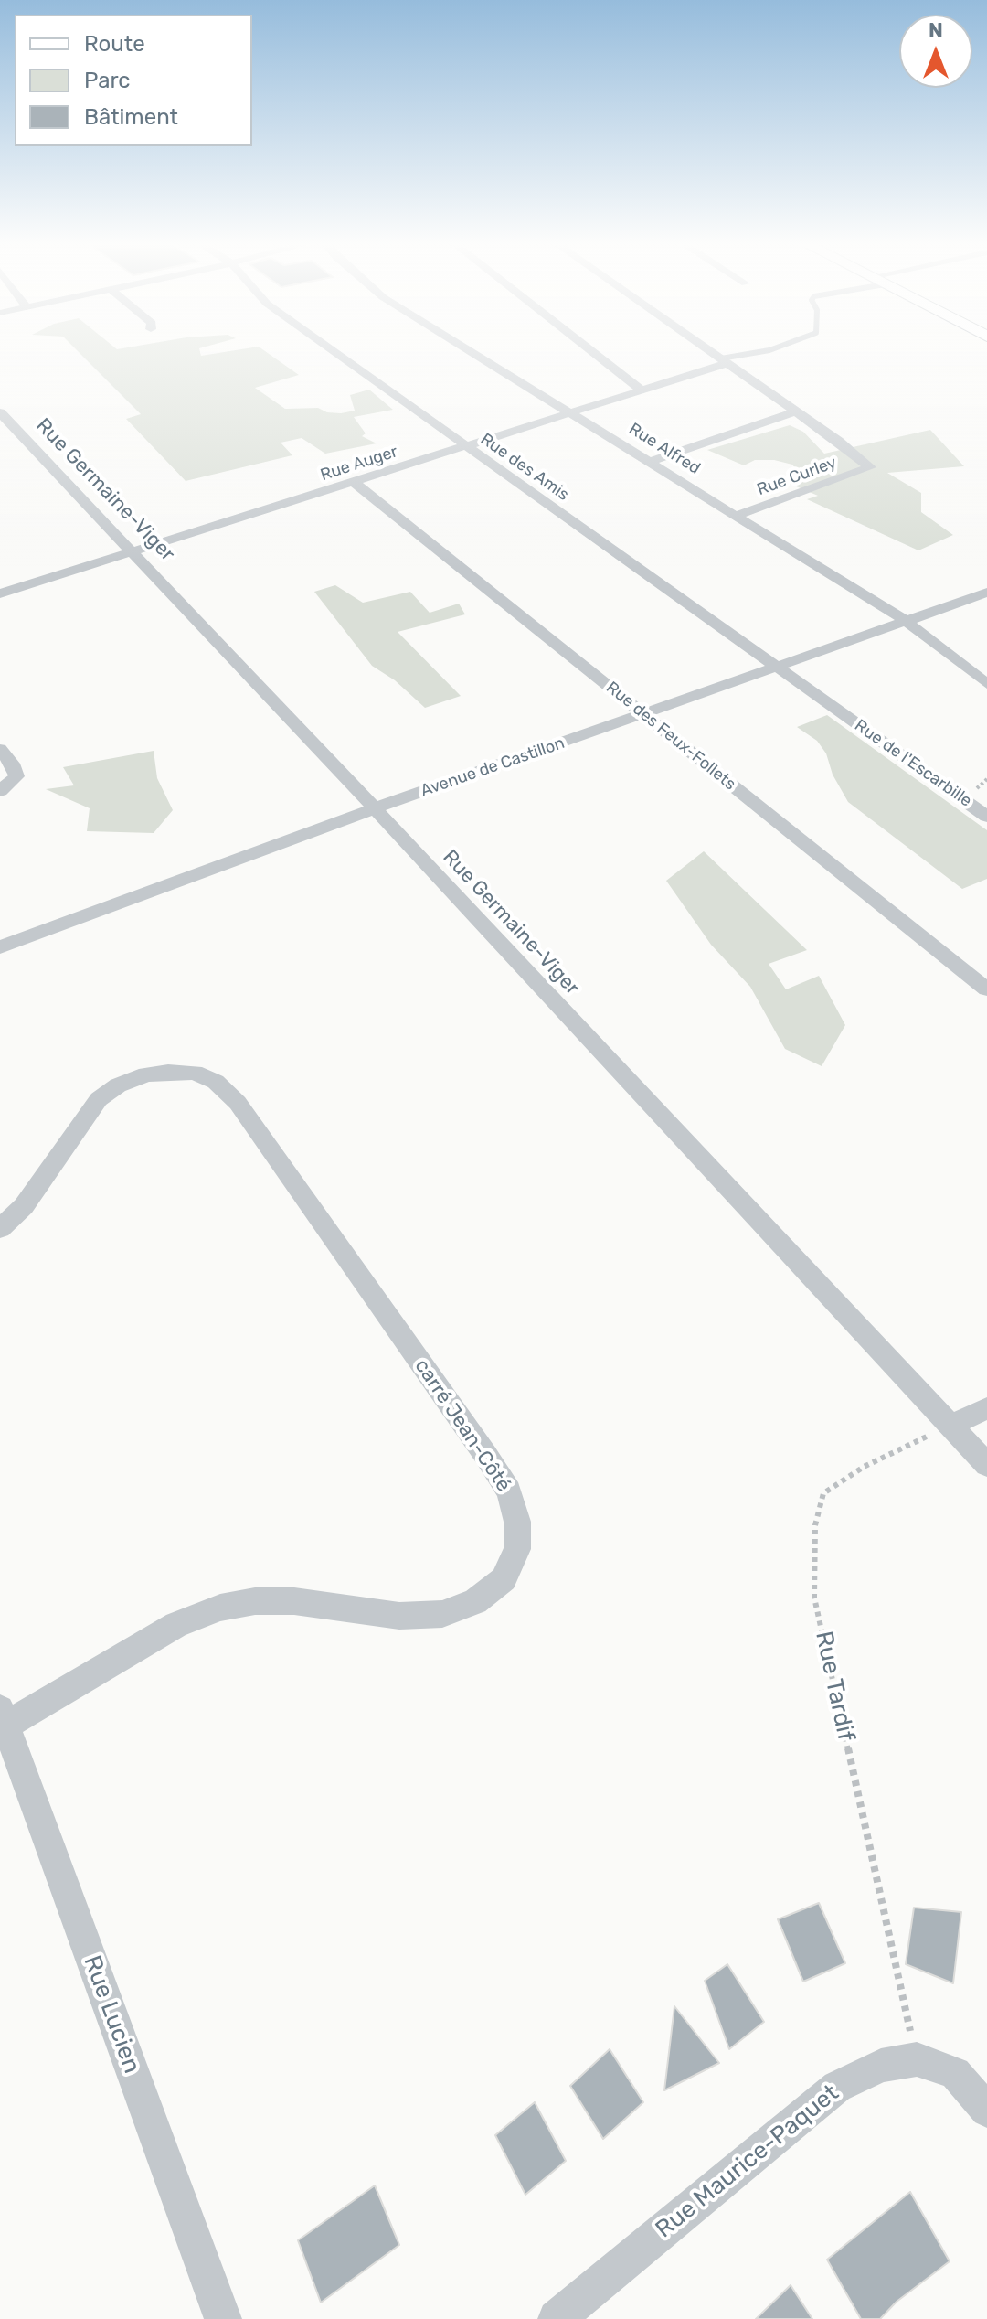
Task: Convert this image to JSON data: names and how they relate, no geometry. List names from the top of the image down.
{
  "streets": {
    "street": [
      "Rue Alfred",
      "Rue Auger",
      "Rue des Amis",
      "Rue Curley",
      "Rue Germaine-Viger",
      "Rue des Feux-Follets",
      "Rue de l'Escarbille",
      "Avenue de Castillon",
      "carré Jean-Côté",
      "Rue Lucien",
      "Rue Maurice-Paquet"
    ],
    "path": ["Rue Tardif"]
  },
  "crossings": [
    ["Rue Alfred", "Rue Auger"],
    ["Rue Alfred", "Rue Curley"],
    ["Rue Alfred", "Avenue de Castillon"],
    ["Rue Auger", "Rue des Amis"],
    ["Rue Auger", "Rue Germaine-Viger"],
    ["Rue Auger", "Rue des Feux-Follets"],
    ["Rue des Amis", "Rue de l'Escarbille"],
    ["Rue des Amis", "Avenue de Castillon"],
    ["Rue Germaine-Viger", "Avenue de Castillon"],
    ["Rue Germaine-Viger", "Rue Tardif"],
    ["Rue des Feux-Follets", "Avenue de Castillon"],
    ["carré Jean-Côté", "Rue Lucien"],
    ["Rue Tardif", "Rue Maurice-Paquet"]
  ],
  "legend": ["Route", "Parc", "Bâtiment"],
  "north": "top"
}
